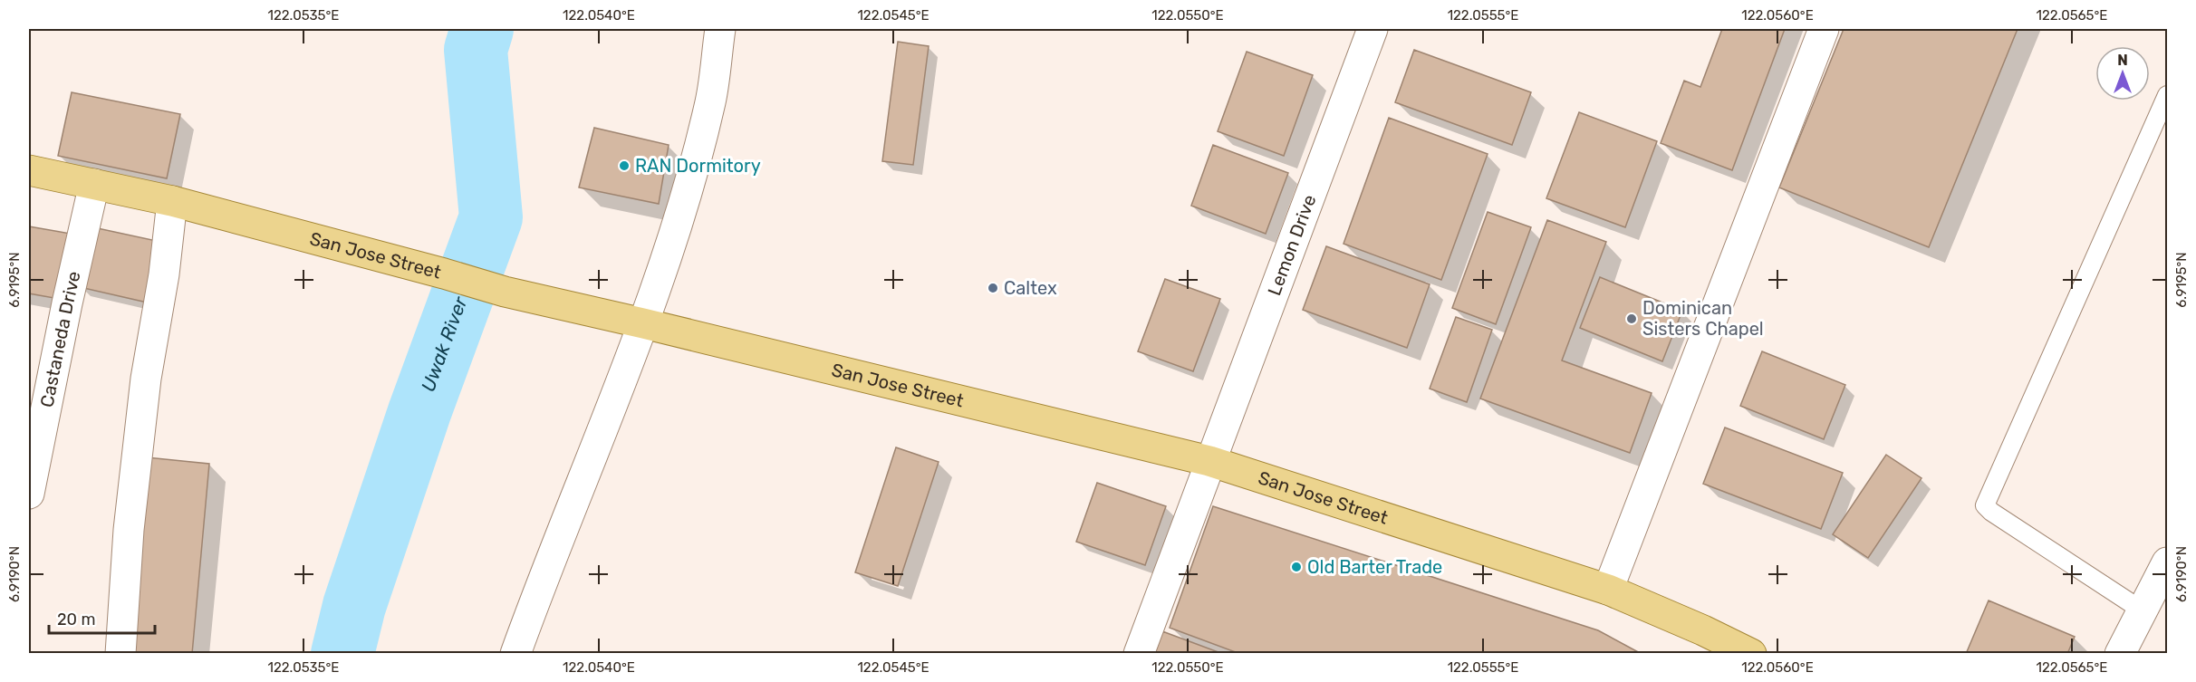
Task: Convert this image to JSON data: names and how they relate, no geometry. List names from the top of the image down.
{
  "streets": {
    "main road": ["San Jose Street"],
    "street": ["Lemon Drive", "Castaneda Drive"]
  },
  "crossings": [
    ["Lemon Drive", "San Jose Street"],
    ["San Jose Street", "Castaneda Drive"]
  ],
  "water": ["Uwak River"],
  "places": [
    "RAN Dormitory",
    "Caltex",
    "Dominican Sisters Chapel",
    "Old Barter Trade"
  ],
  "scale_bar": "20 m",
  "north": "top",
  "coordinates": [
    "122.0535°E",
    "122.0540°E",
    "122.0545°E",
    "122.0550°E",
    "122.0555°E",
    "122.0560°E",
    "122.0565°E",
    "6.9195°N",
    "6.9190°N"
  ]
}
